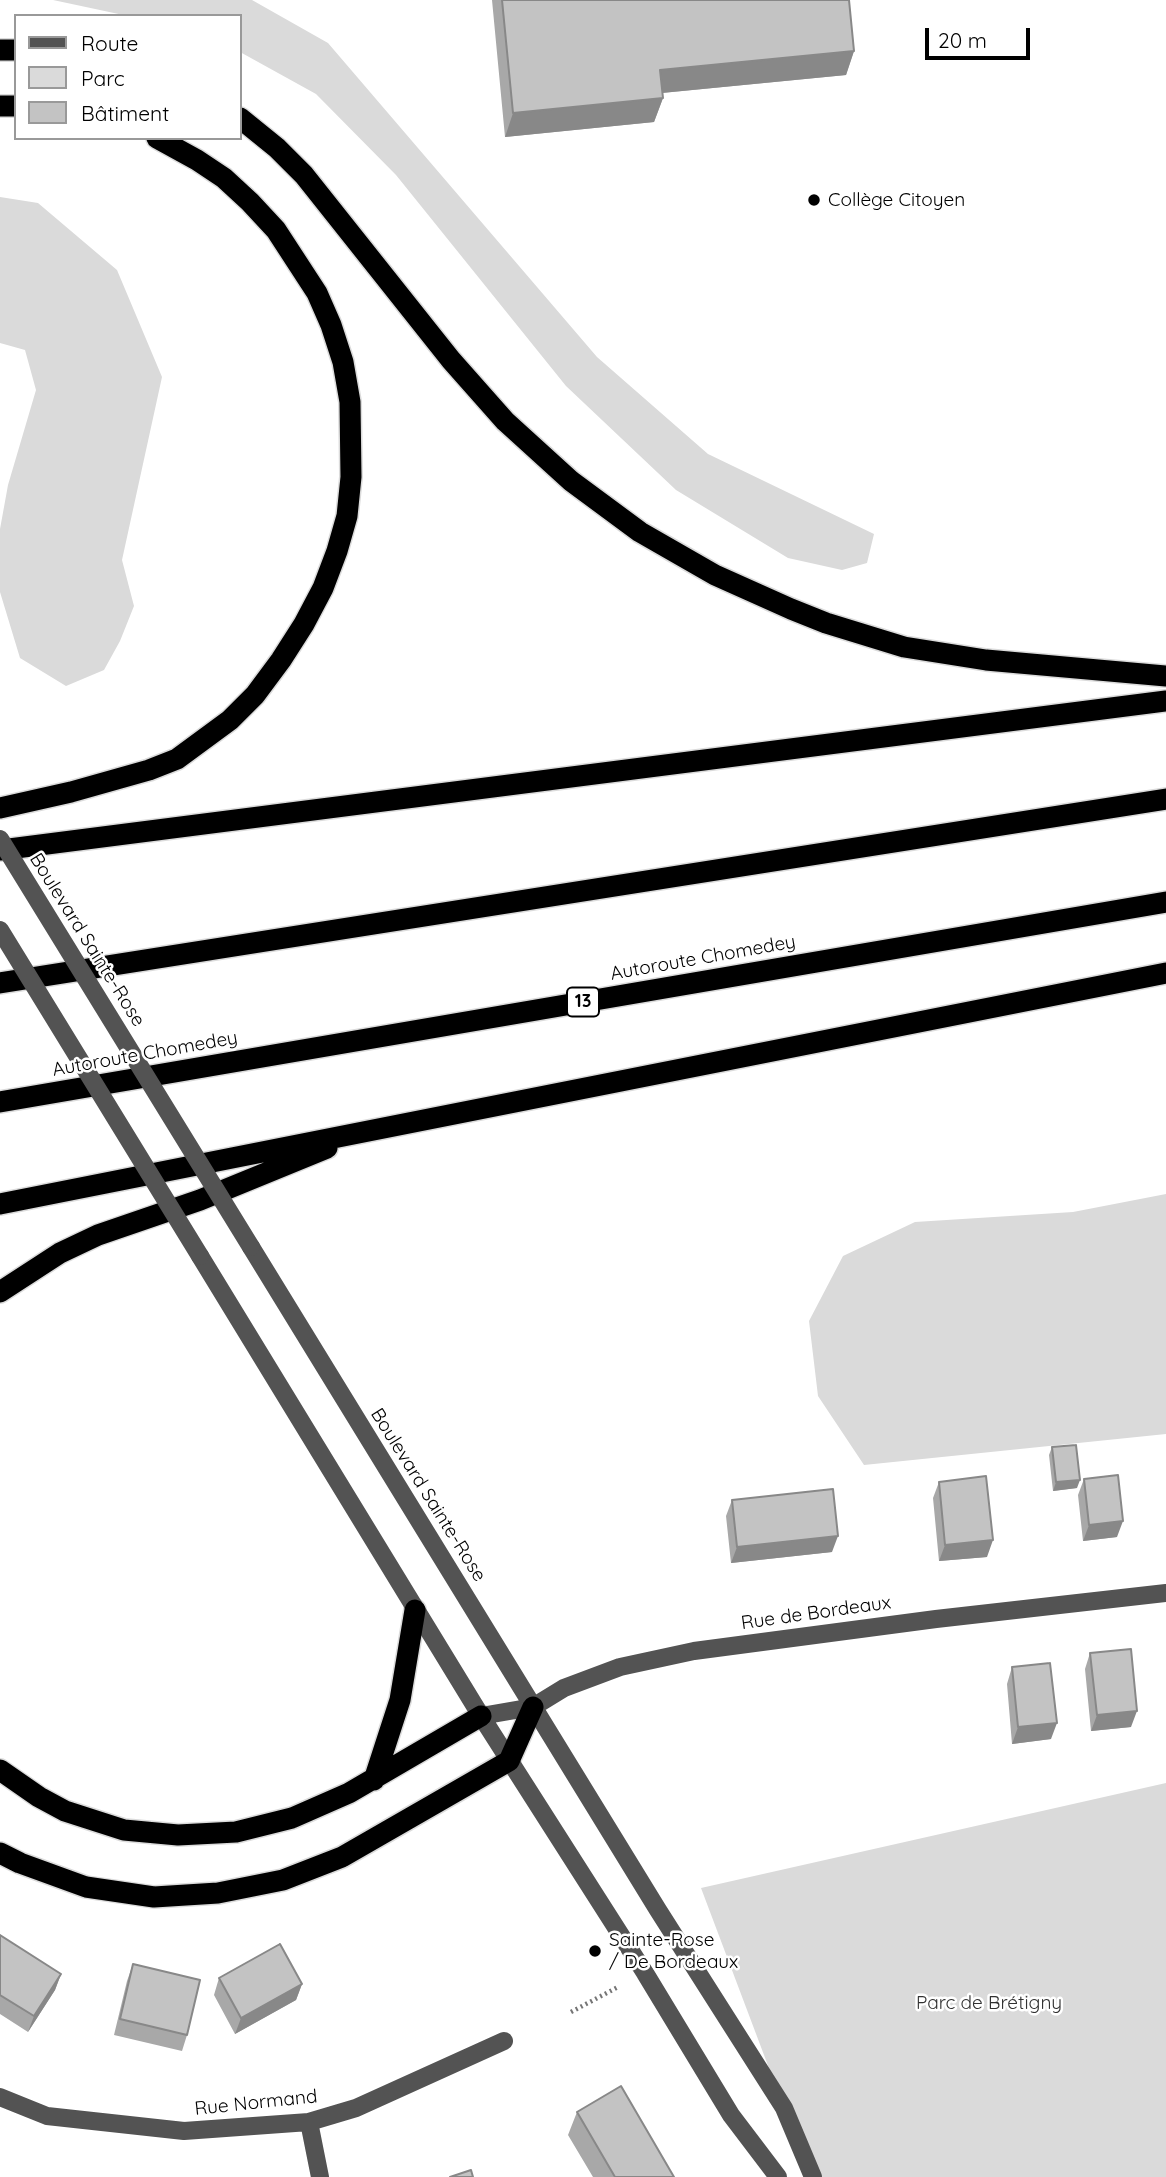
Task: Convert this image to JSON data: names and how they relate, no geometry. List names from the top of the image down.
{
  "streets": {
    "highway": ["Autoroute Chomedey", "13"],
    "street": ["Boulevard Sainte-Rose", "Rue de Bordeaux", "Rue Normand"]
  },
  "crossings": [
    ["Boulevard Sainte-Rose", "Rue de Bordeaux"]
  ],
  "parks": ["Parc de Brétigny"],
  "places": ["Collège Citoyen", "Sainte-Rose / De Bordeaux"],
  "legend": ["Route", "Parc", "Bâtiment"],
  "scale_bar": "20 m"
}
